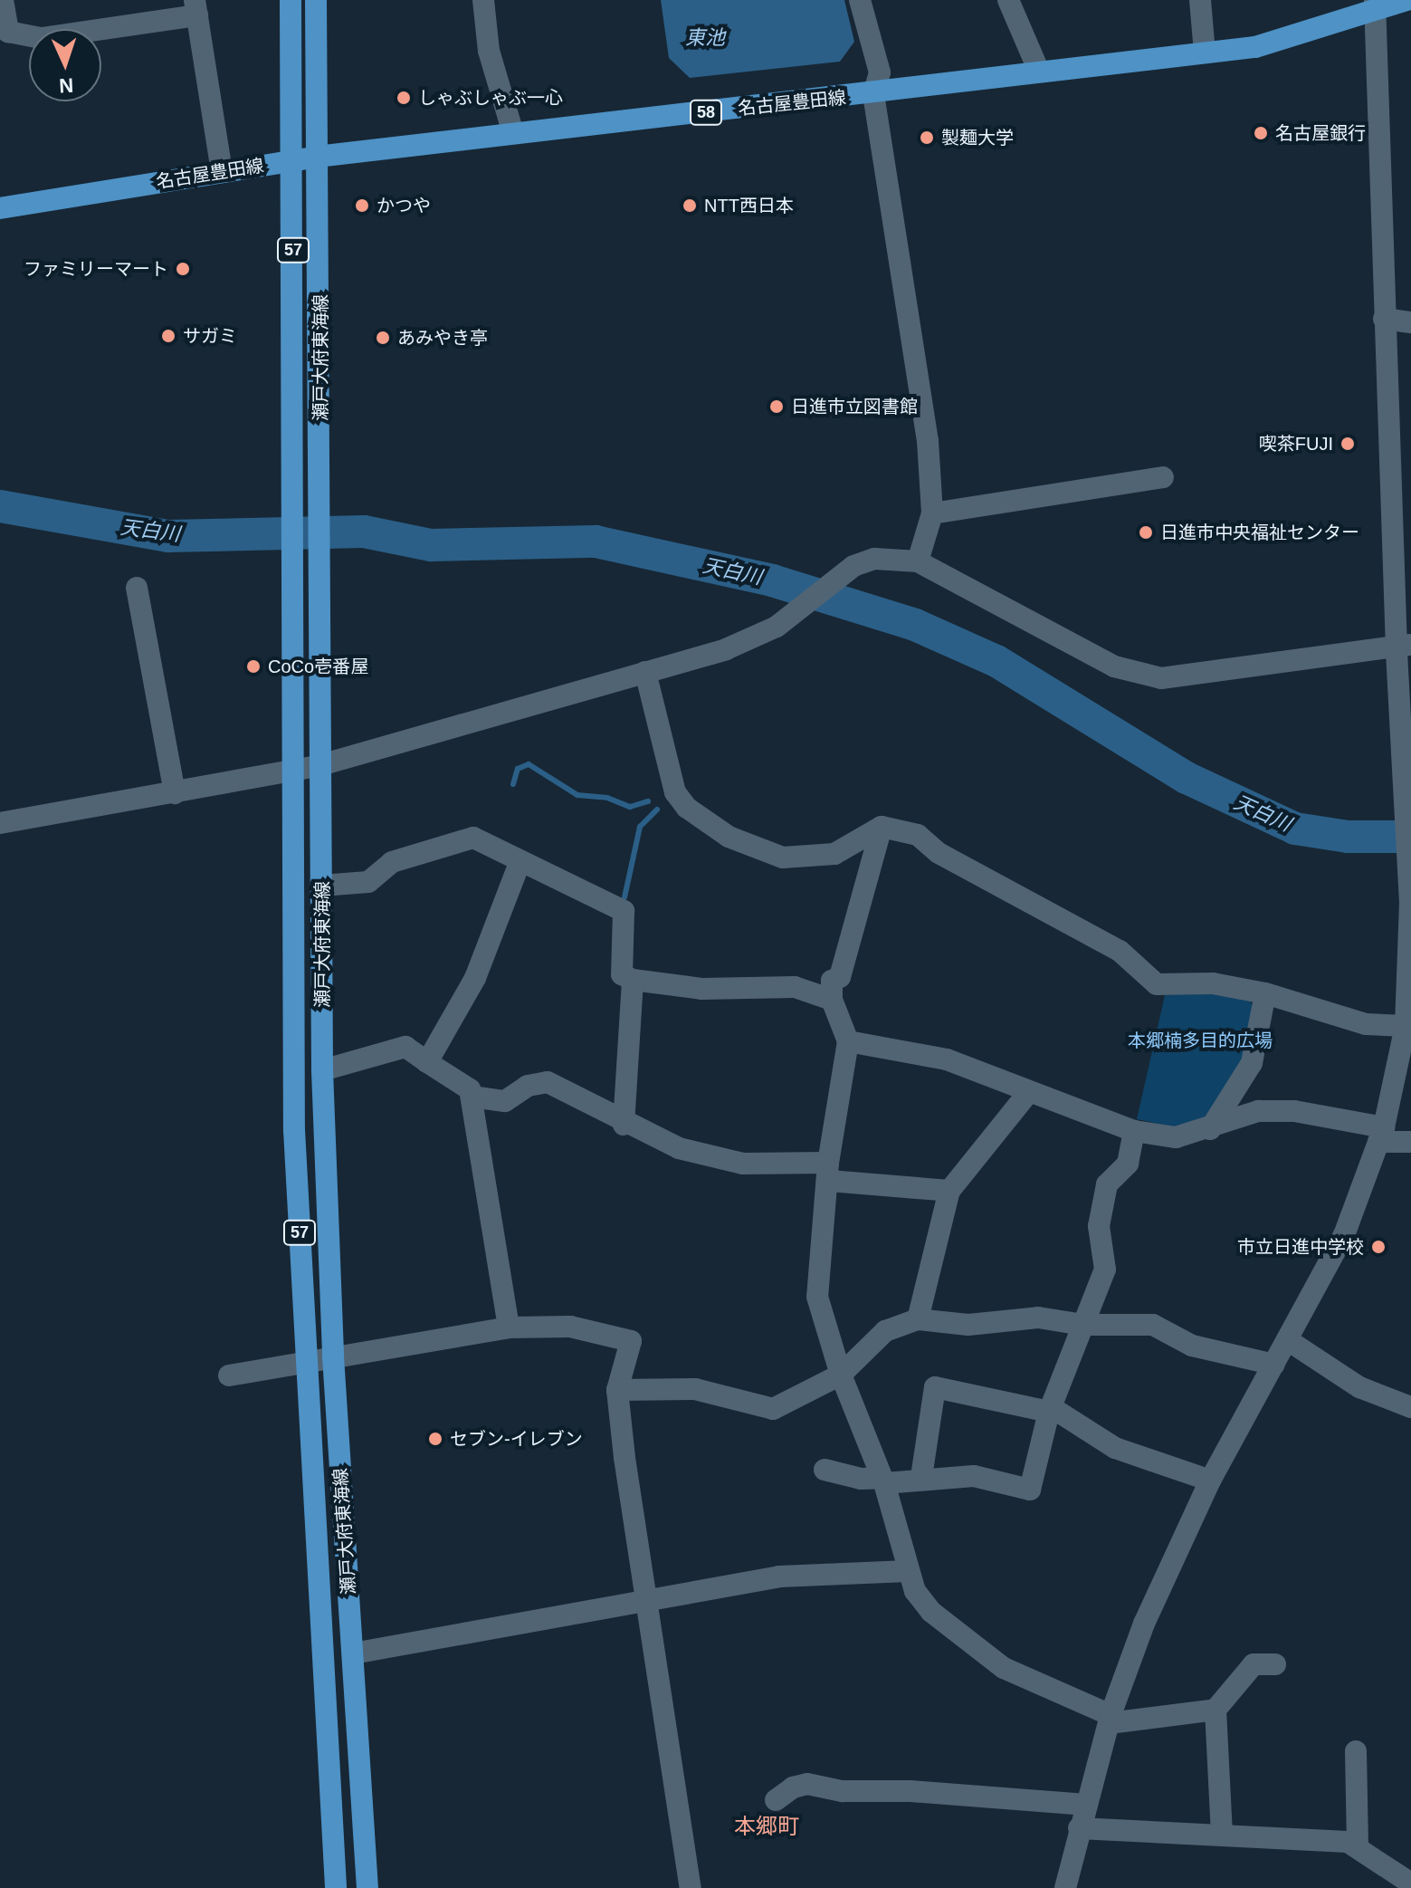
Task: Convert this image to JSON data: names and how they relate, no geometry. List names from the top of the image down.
{
  "streets": {
    "main road": [
      "名古屋豊田線",
      "58",
      "57",
      "瀬戸大府東海線"
    ]
  },
  "crossings": [
    ["名古屋豊田線", "瀬戸大府東海線"]
  ],
  "districts": ["本郷町"],
  "water": ["東池", "天白川"],
  "parks": ["本郷楠多目的広場"],
  "places": [
    "しゃぶしゃぶ一心",
    "名古屋銀行",
    "製麺大学",
    "かつや",
    "NTT西日本",
    "ファミリーマート",
    "サガミ",
    "あみやき亭",
    "日進市立図書館",
    "喫茶FUJI",
    "日進市中央福祉センター",
    "CoCo壱番屋",
    "市立日進中学校",
    "セブン-イレブン"
  ],
  "north": "bottom"
}
